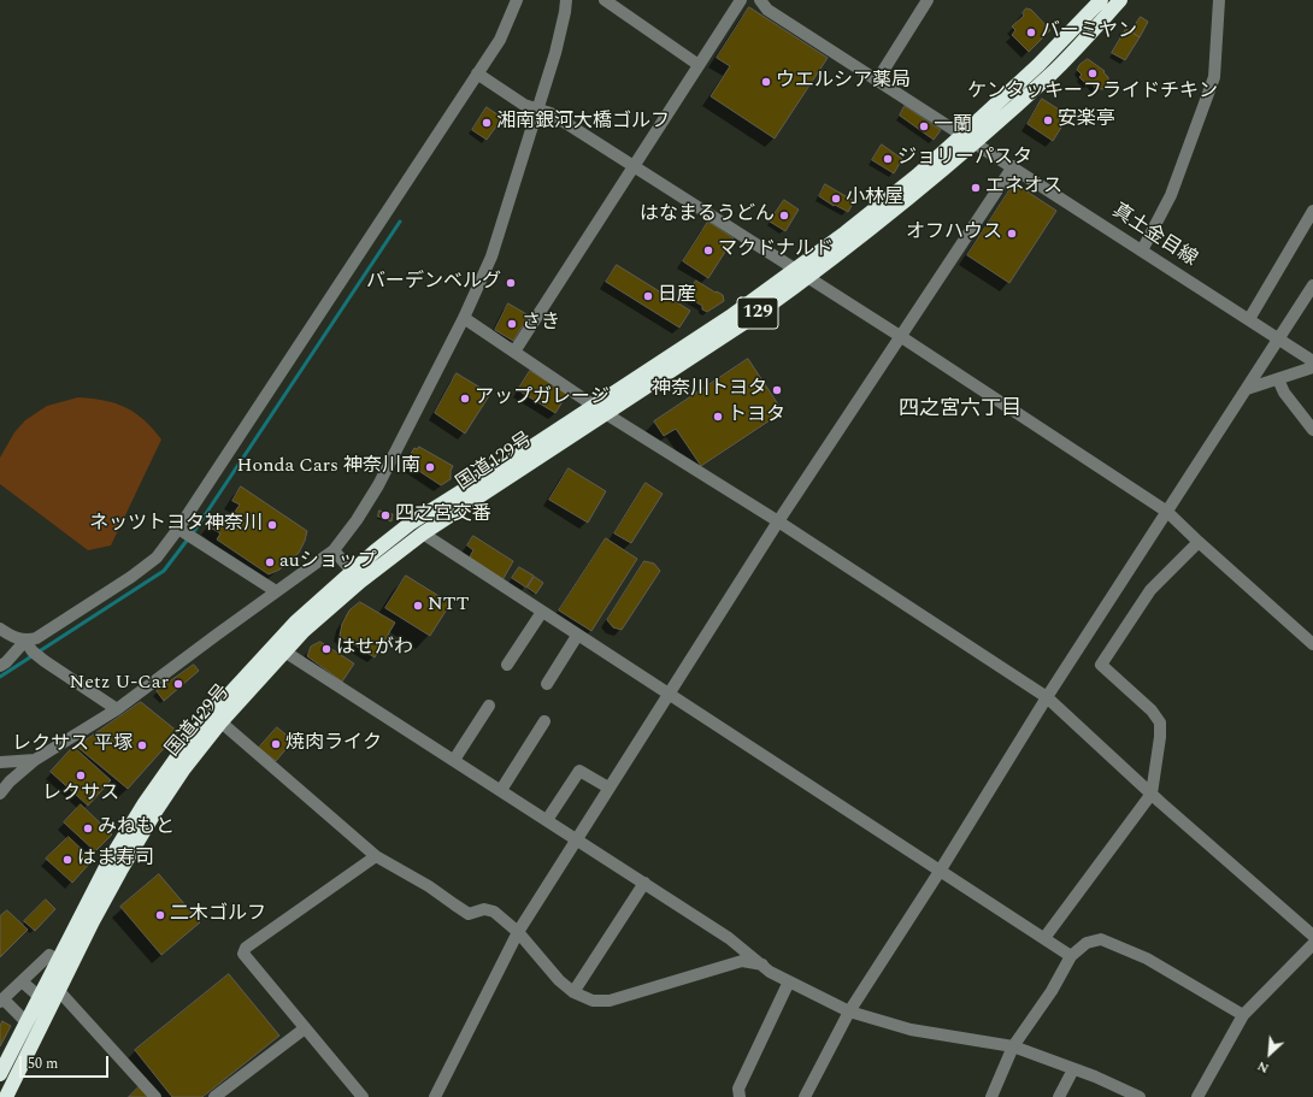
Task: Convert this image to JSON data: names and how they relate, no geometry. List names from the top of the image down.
{
  "streets": {
    "highway": ["129", "国道129号"],
    "street": ["真土金目線"]
  },
  "crossings": [
    ["真土金目線", "国道129号"]
  ],
  "districts": ["四之宮六丁目"],
  "places": [
    "バーミヤン",
    "ケンタッキーフライドチキン",
    "ウエルシア薬局",
    "安楽亭",
    "湘南銀河大橋ゴルフ",
    "一蘭",
    "ジョリーパスタ",
    "エネオス",
    "小林屋",
    "はなまるうどん",
    "オフハウス",
    "マクドナルド",
    "バーデンベルグ",
    "日産",
    "さき",
    "神奈川トヨタ",
    "アップガレージ",
    "トヨタ",
    "Honda Cars 神奈川南",
    "四之宮交番",
    "ネッツトヨタ神奈川",
    "auショップ",
    "NTT",
    "はせがわ",
    "Netz U-Car",
    "焼肉ライク",
    "レクサス 平塚",
    "レクサス",
    "みねもと",
    "はま寿司",
    "二木ゴルフ"
  ],
  "scale_bar": "50 m",
  "north": "bottom left"
}
